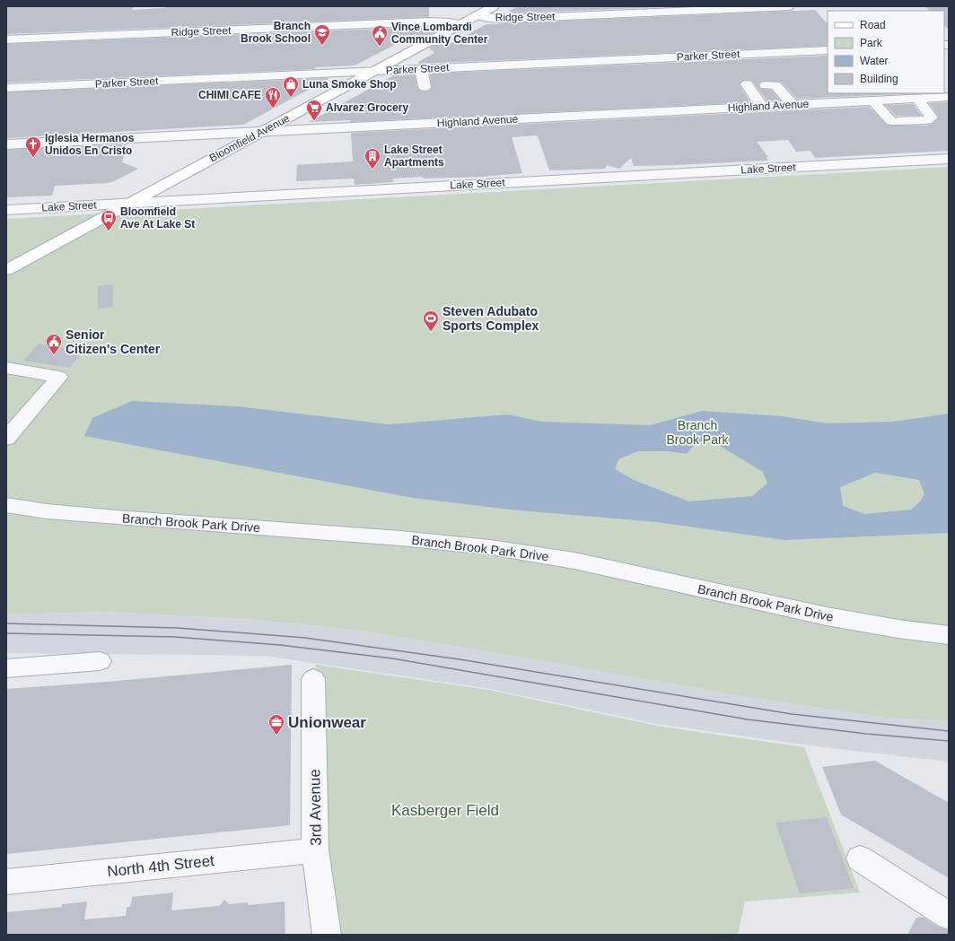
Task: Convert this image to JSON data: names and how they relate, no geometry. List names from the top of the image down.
{
  "streets": {
    "main road": ["Bloomfield Avenue"],
    "street": [
      "Ridge Street",
      "Parker Street",
      "Highland Avenue",
      "Lake Street",
      "Branch Brook Park Drive",
      "3rd Avenue",
      "North 4th Street"
    ]
  },
  "crossings": [
    ["Ridge Street", "Bloomfield Avenue"],
    ["Parker Street", "Bloomfield Avenue"],
    ["Highland Avenue", "Bloomfield Avenue"],
    ["Bloomfield Avenue", "Lake Street"],
    ["3rd Avenue", "North 4th Street"]
  ],
  "parks": ["Branch Brook Park", "Kasberger Field"],
  "places": {
    "school or university": ["Branch Brook School"],
    "public building": ["Vince Lombardi Community Center", "Senior Citizen's Center"],
    "shop": ["Luna Smoke Shop"],
    "restaurant": ["CHIMI CAFE"],
    "supermarket": ["Alvarez Grocery"],
    "church": ["Iglesia Hermanos Unidos En Cristo"],
    "building": ["Lake Street Apartments"],
    "bus stop": ["Bloomfield Ave At Lake St"],
    "sports": ["Steven Adubato Sports Complex"],
    "office": ["Unionwear"]
  },
  "legend": [
    "Road",
    "Park",
    "Water",
    "Building"
  ]
}
